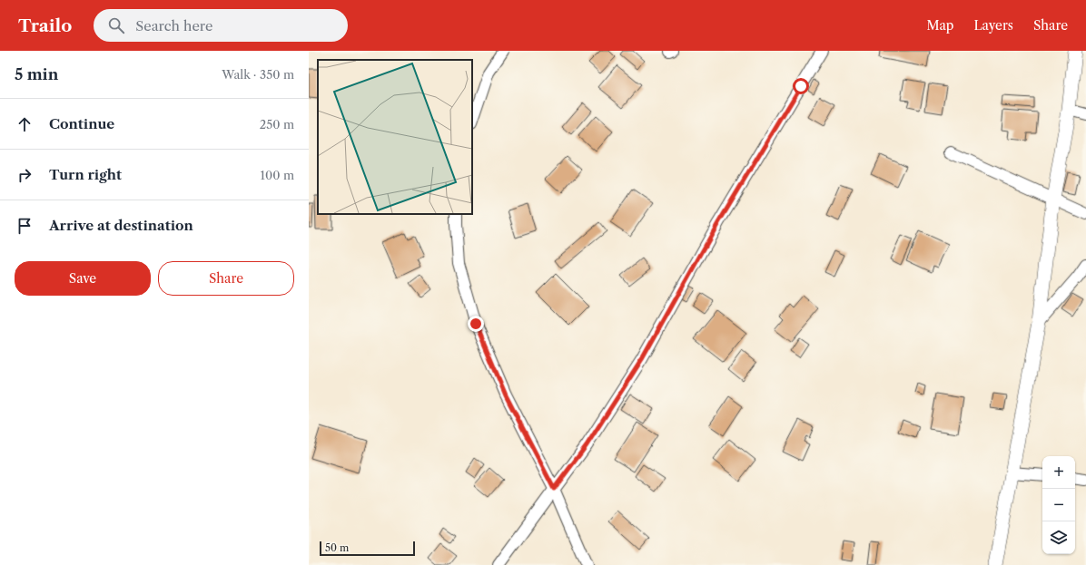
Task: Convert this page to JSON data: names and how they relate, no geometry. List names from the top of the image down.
{
  "scale_bar": "50 m",
  "page": {
    "header": "Trailo",
    "search": "Search here",
    "nav": ["Map", "Layers", "Share"],
    "heading": ["5 min", "Walk · 350 m"],
    "list": [
      ["Continue", "250 m"],
      ["Turn right", "100 m"],
      "Arrive at destination"
    ],
    "buttons": ["Save", "Share"],
    "map_buttons": ["+", "−"],
    "scale": "50 m"
  }
}
